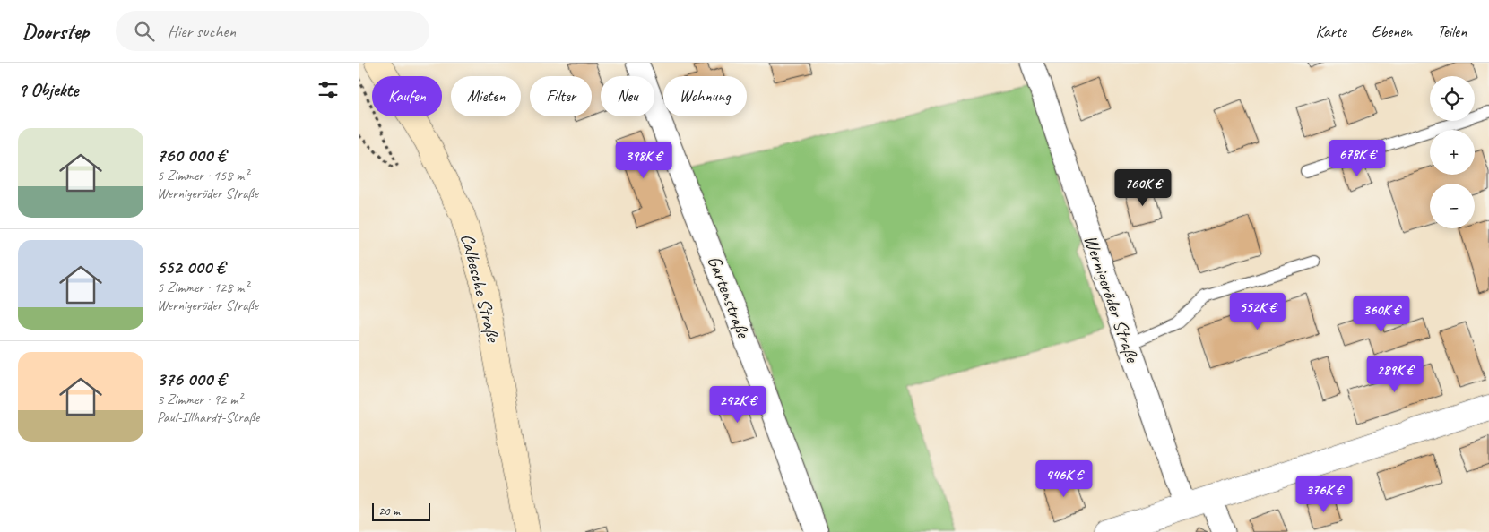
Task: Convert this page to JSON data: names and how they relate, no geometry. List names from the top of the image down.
{
  "streets": {
    "main road": ["Calbesche Straße"],
    "street": ["Gartenstraße", "Wernigeröder Straße"]
  },
  "scale_bar": "20 m",
  "page": {
    "header": "Doorstep",
    "search": "Hier suchen",
    "nav": ["Karte", "Ebenen", "Teilen"],
    "heading": "9 Objekte",
    "map_buttons": ["+", "−"],
    "chip": [
      "Kaufen",
      "Mieten",
      "Filter",
      "Neu",
      "Wohnung"
    ],
    "list": [
      {
        "name": "760 000 €",
        "note": "5 Zimmer · 158 m² · Wernigeröder Straße"
      },
      {
        "name": "552 000 €",
        "note": "5 Zimmer · 128 m² · Wernigeröder Straße"
      },
      {
        "name": "376 000 €",
        "note": "3 Zimmer · 92 m² · Paul-Illhardt-Straße"
      }
    ],
    "price": [
      "678K €",
      "398K €",
      "760K €",
      "552K €",
      "360K €",
      "289K €",
      "242K €",
      "446K €",
      "376K €"
    ],
    "scale": "20 m"
  }
}
